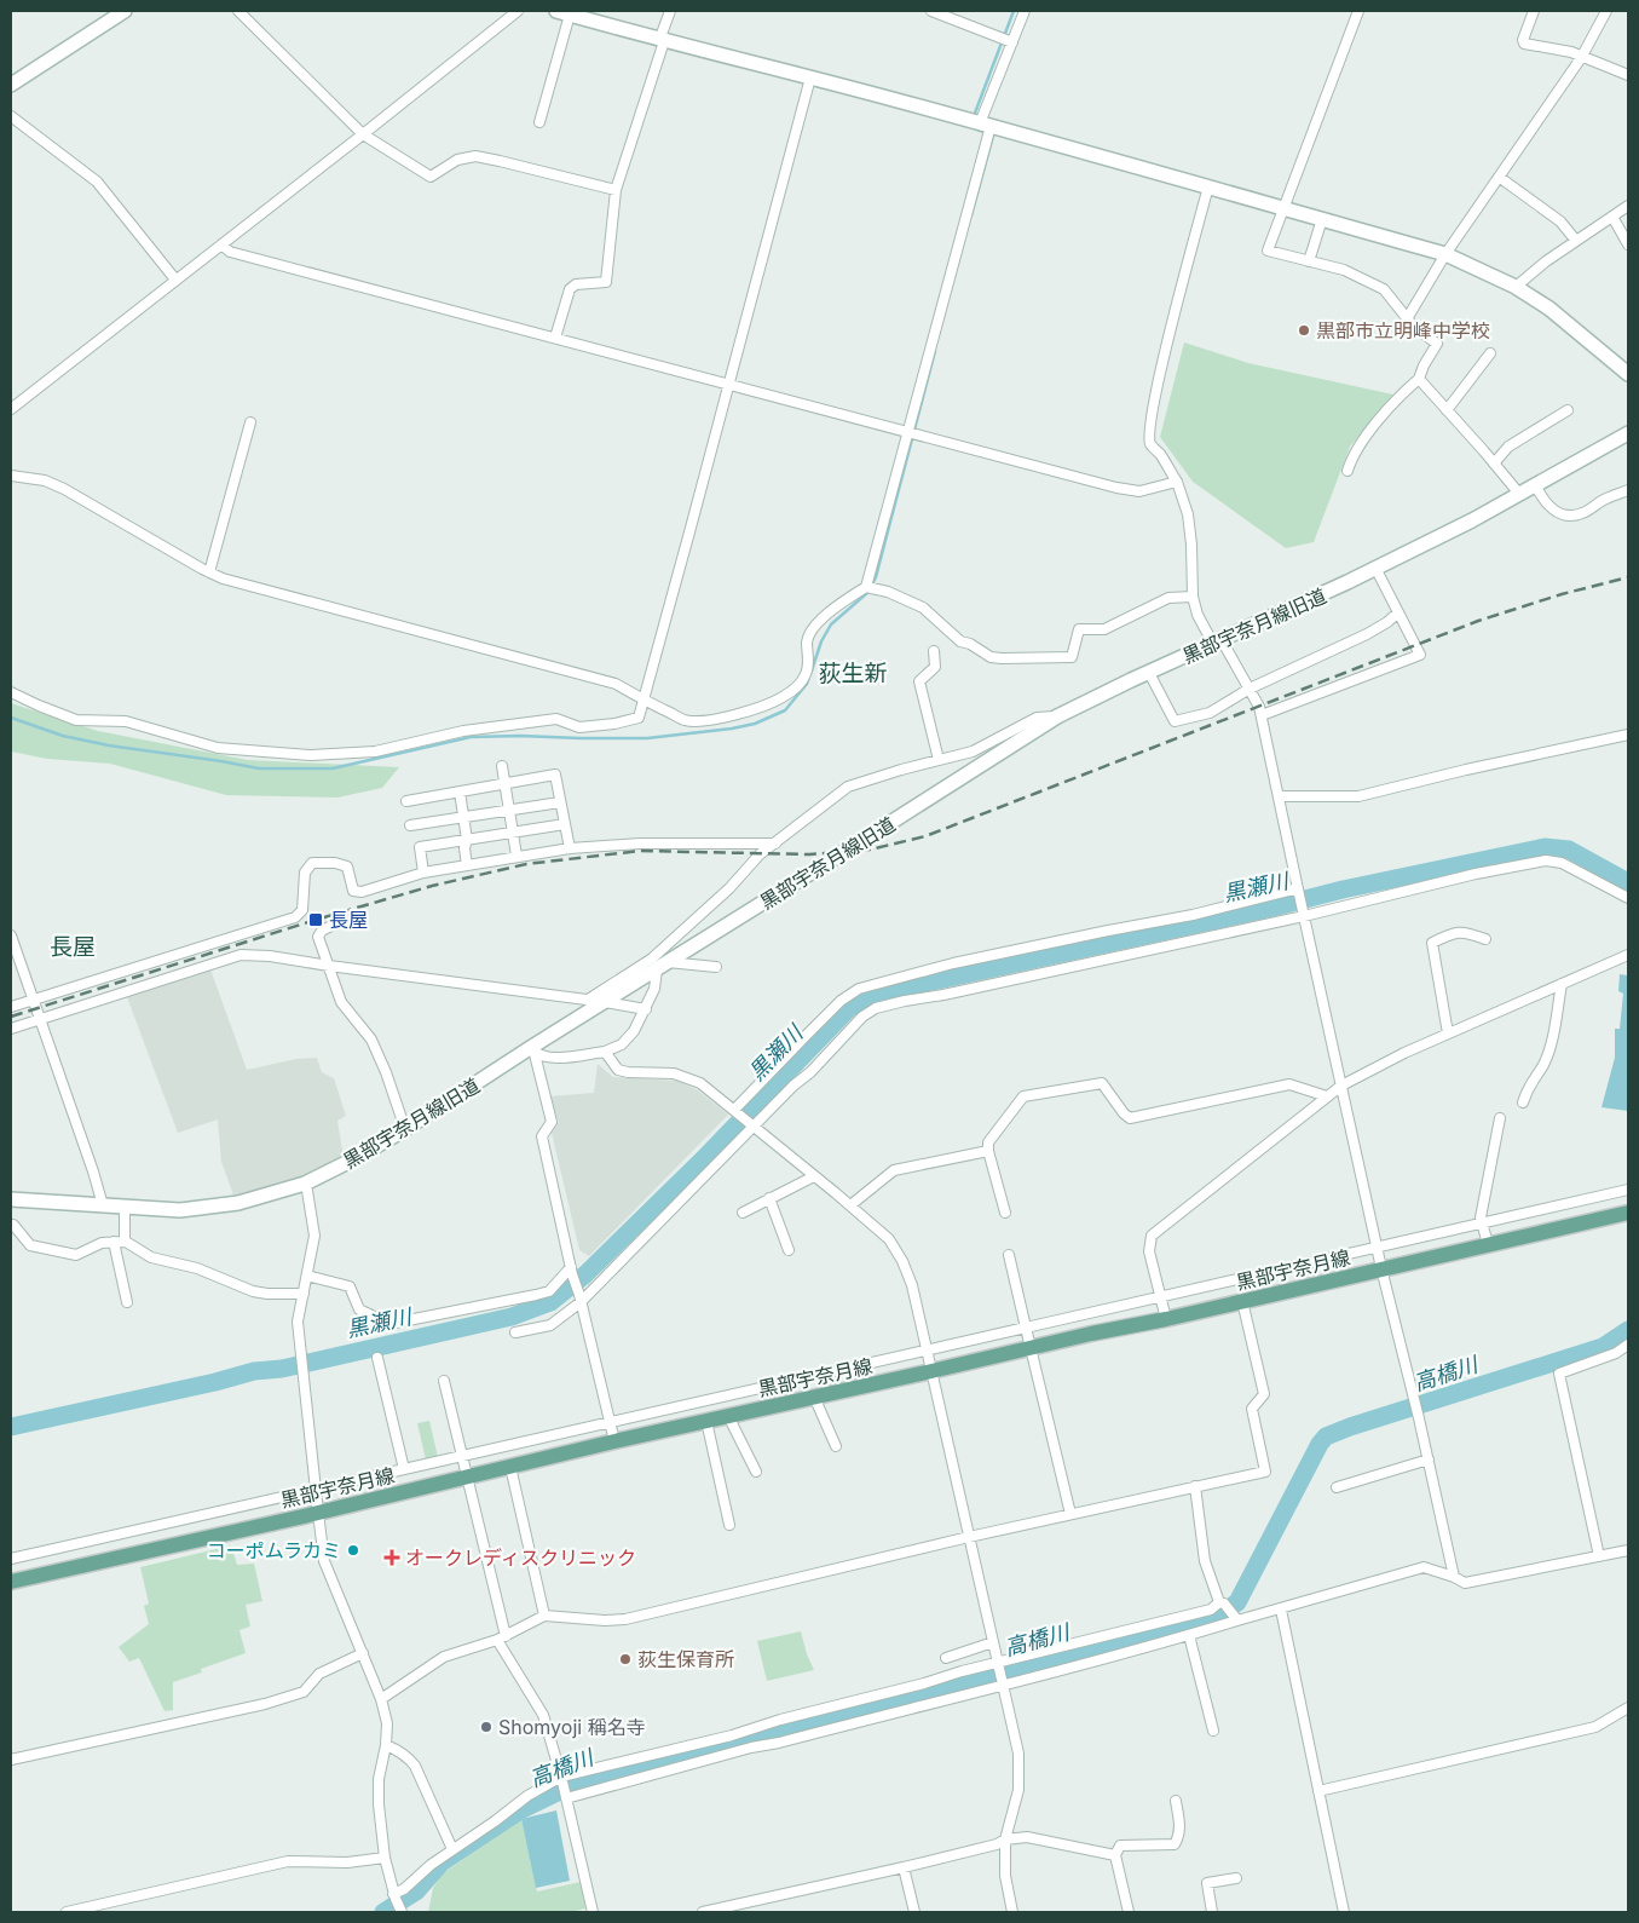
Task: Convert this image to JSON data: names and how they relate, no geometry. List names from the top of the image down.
{
  "streets": {
    "main road": ["黒部宇奈月線"],
    "street": ["黒部宇奈月線旧道"]
  },
  "districts": ["荻生新", "長屋"],
  "water": ["黒瀬川", "高橋川"],
  "places": {
    "other": [
      "黒部市立明峰中学校",
      "コーポムラカミ",
      "荻生保育所",
      "Shomyoji 稱名寺"
    ],
    "transit": ["長屋"],
    "health": ["オークレディスクリニック"]
  }
}
